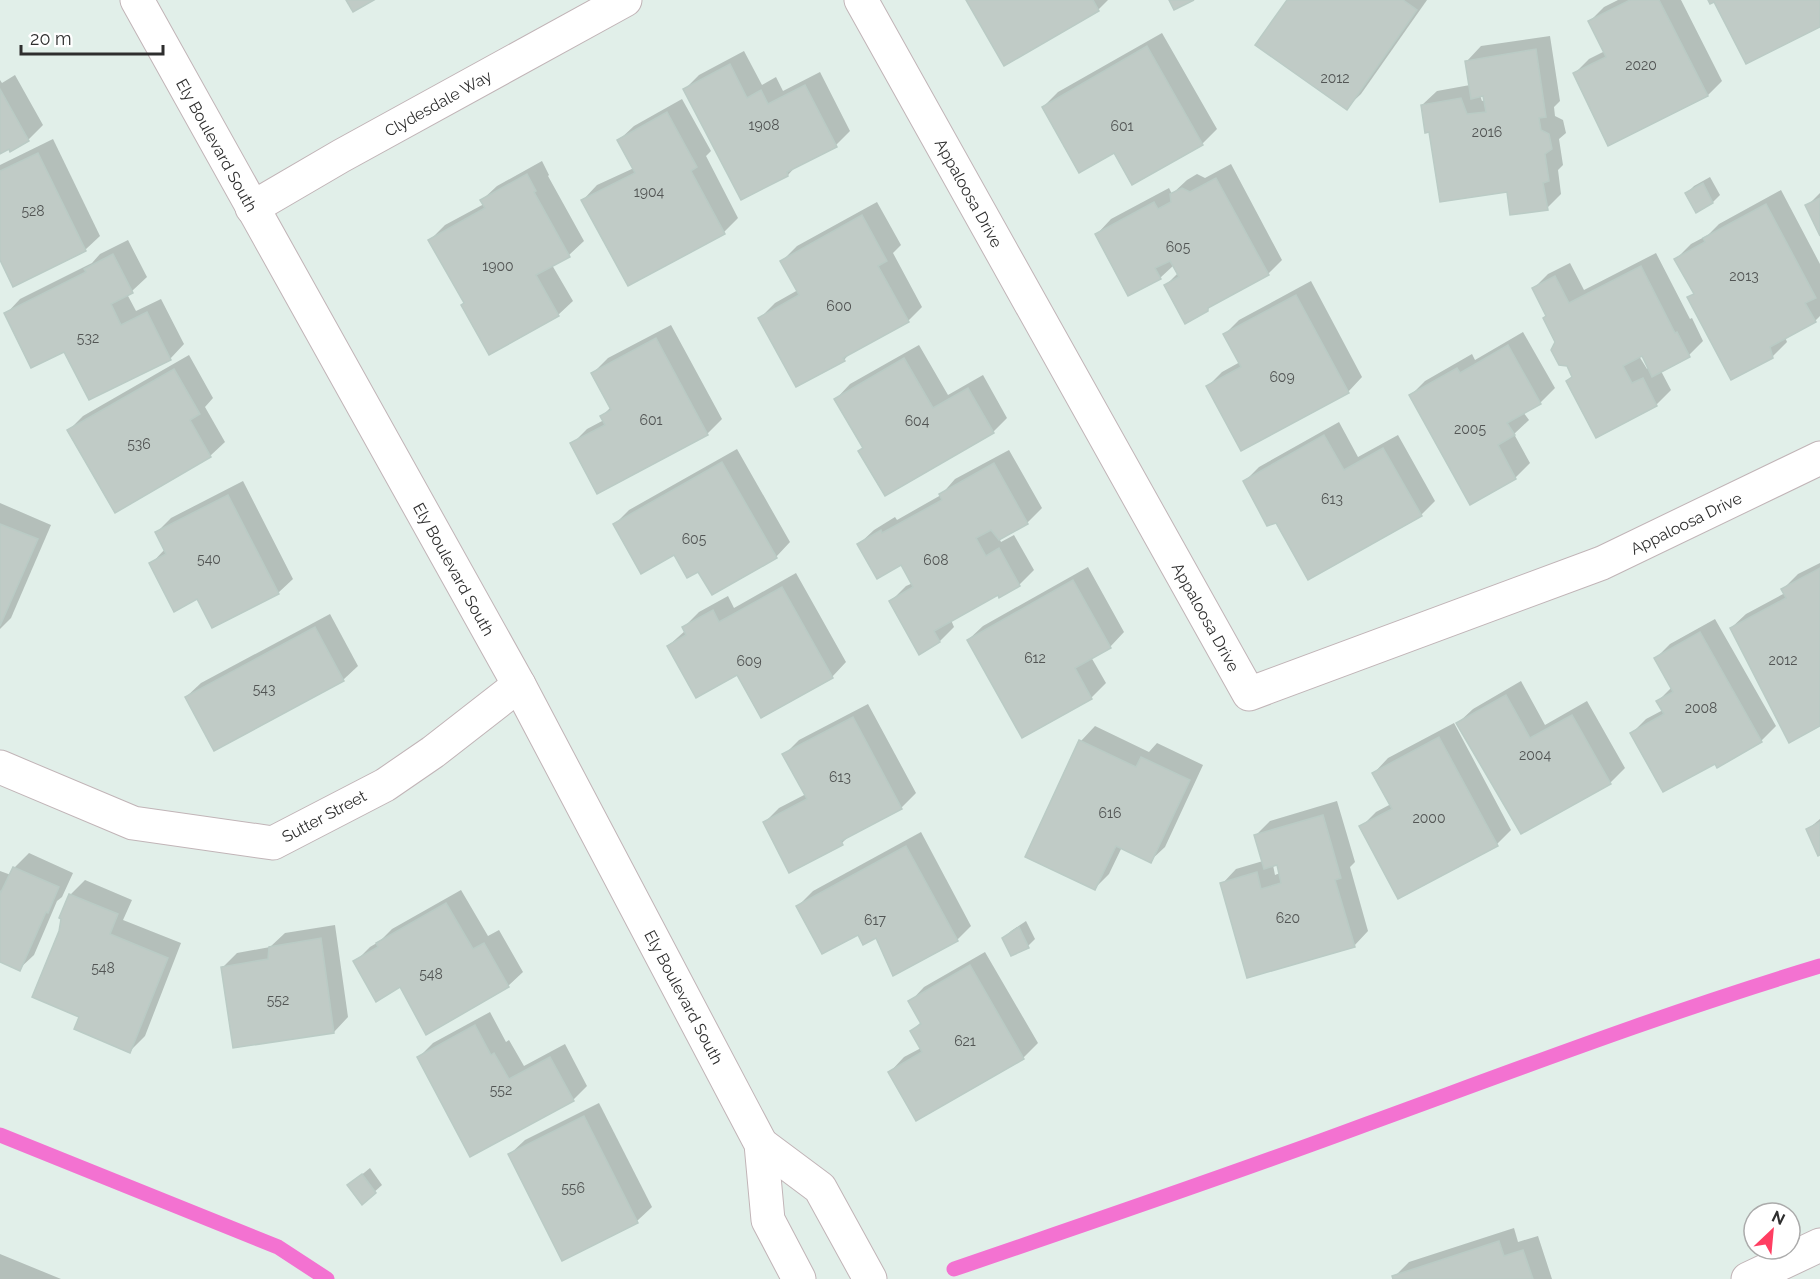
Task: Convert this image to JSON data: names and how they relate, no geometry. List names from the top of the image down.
{
  "streets": {
    "street": [
      "Clydesdale Way",
      "Ely Boulevard South",
      "Appaloosa Drive",
      "Sutter Street"
    ]
  },
  "crossings": [
    ["Clydesdale Way", "Ely Boulevard South"],
    ["Ely Boulevard South", "Sutter Street"]
  ],
  "house_numbers": [
    "2020",
    "2012",
    "1908",
    "601",
    "2016",
    "1904",
    "528",
    "605",
    "1900",
    "2013",
    "600",
    "532",
    "609",
    "601",
    "604",
    "2005",
    "536",
    "613",
    "605",
    "540",
    "608",
    "612",
    "2012",
    "609",
    "543",
    "2008",
    "2004",
    "613",
    "616",
    "2000",
    "620",
    "617",
    "548",
    "548",
    "552",
    "621",
    "552",
    "556"
  ],
  "scale_bar": "20 m",
  "north": "top right"
}
